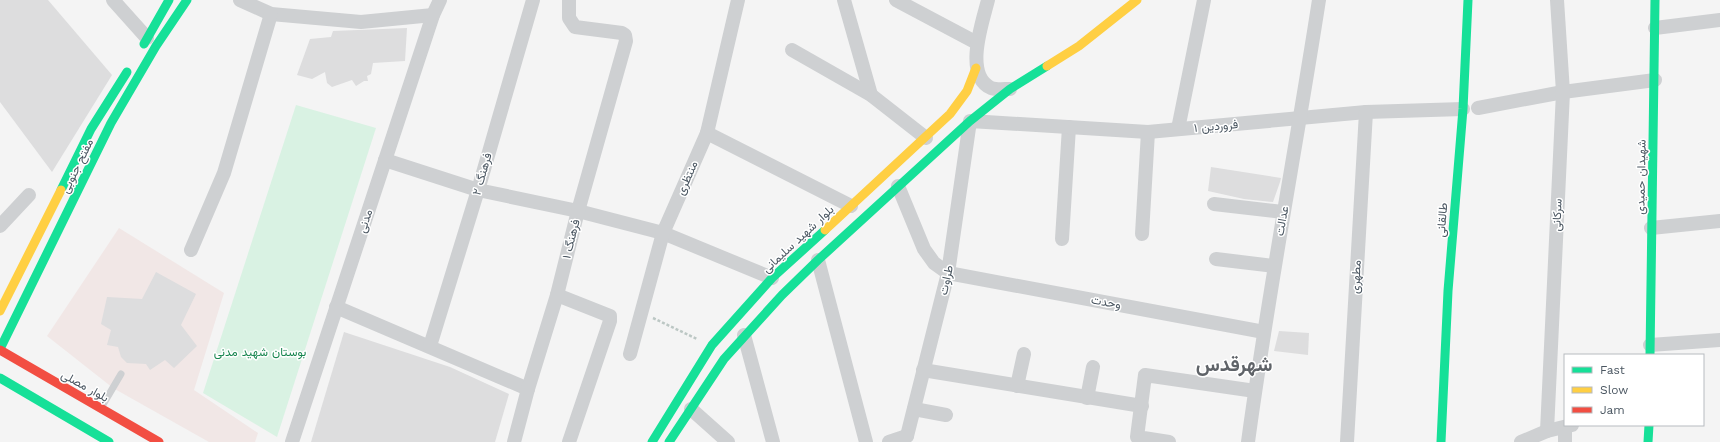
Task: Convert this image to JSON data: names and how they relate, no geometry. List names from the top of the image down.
{
  "streets": {
    "street": [
      "فروردین ۱",
      "مفتح جنوبی",
      "فرهنگ ۲",
      "شهیدان حمیدی",
      "منتظری",
      "سرکانی",
      "طالقانی",
      "مدنی",
      "عدالت",
      "فرهنگ ۱",
      "بلوار شهید سلیمانی",
      "مطهری",
      "طراوت",
      "وحدت",
      "بلوار مصلی"
    ]
  },
  "crossings": [
    ["فروردین ۱", "طالقانی"],
    ["فروردین ۱", "عدالت"],
    ["فروردین ۱", "مطهری"],
    ["فروردین ۱", "طراوت"],
    ["مفتح جنوبی", "بلوار مصلی"],
    ["عدالت", "وحدت"],
    ["طراوت", "وحدت"]
  ],
  "districts": ["شهرقدس"],
  "parks": ["بوستان شهید مدنی"],
  "legend": ["Fast", "Slow", "Jam"]
}
